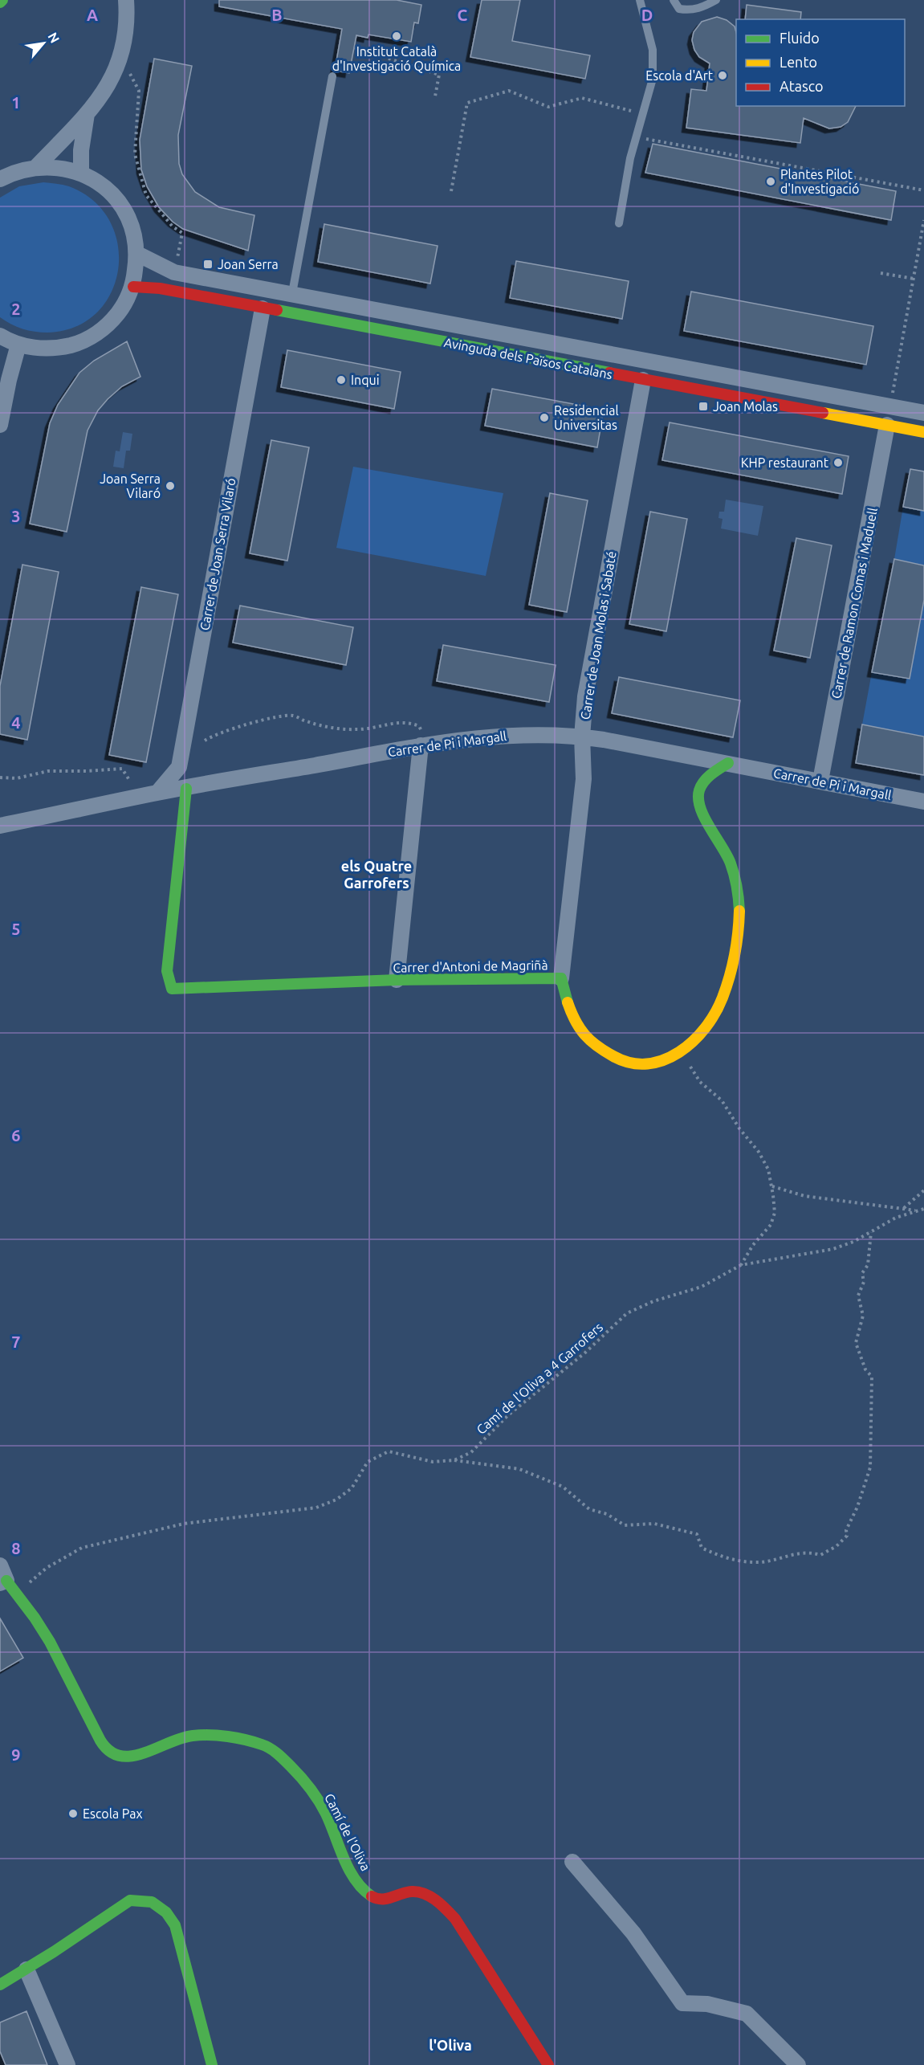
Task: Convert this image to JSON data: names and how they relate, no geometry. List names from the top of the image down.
{
  "streets": {
    "main road": ["Avinguda dels Països Catalans", "Carrer d'Antoni de Magriñà", "Camí de l'Oliva"],
    "street": [
      "Carrer de Joan Serra Vilaró",
      "Carrer de Ramon Comas i Maduell",
      "Carrer de Joan Molas i Sabaté",
      "Carrer de Pi i Margall"
    ],
    "path": ["Camí de l'Oliva a 4 Garrofers"]
  },
  "crossings": [
    ["Avinguda dels Països Catalans", "Carrer de Joan Serra Vilaró"],
    ["Avinguda dels Països Catalans", "Carrer de Ramon Comas i Maduell"],
    ["Avinguda dels Països Catalans", "Carrer de Joan Molas i Sabaté"],
    ["Carrer de Joan Serra Vilaró", "Carrer de Pi i Margall"],
    ["Carrer de Ramon Comas i Maduell", "Carrer de Pi i Margall"],
    ["Carrer de Joan Molas i Sabaté", "Carrer de Pi i Margall"],
    ["Carrer de Joan Molas i Sabaté", "Carrer d'Antoni de Magriñà"],
    ["Carrer de Pi i Margall", "Carrer d'Antoni de Magriñà"],
    ["Camí de l'Oliva a 4 Garrofers", "Camí de l'Oliva"]
  ],
  "districts": ["els Quatre Garrofers", "l'Oliva"],
  "places": {
    "other": [
      "Institut Català d'Investigació Química",
      "Escola d'Art",
      "Plantes Pilot d'Investigació",
      "Inqui",
      "Residencial Universitas",
      "KHP restaurant",
      "Joan Serra Vilaró",
      "Escola Pax"
    ],
    "transit": ["Joan Serra", "Joan Molas"]
  },
  "legend": ["Fluido", "Lento", "Atasco"],
  "north": "top right",
  "grid": {
    "columns": [
      "A",
      "B",
      "C",
      "D"
    ],
    "rows": [
      "1",
      "2",
      "3",
      "4",
      "5",
      "6",
      "7",
      "8",
      "9"
    ]
  }
}
